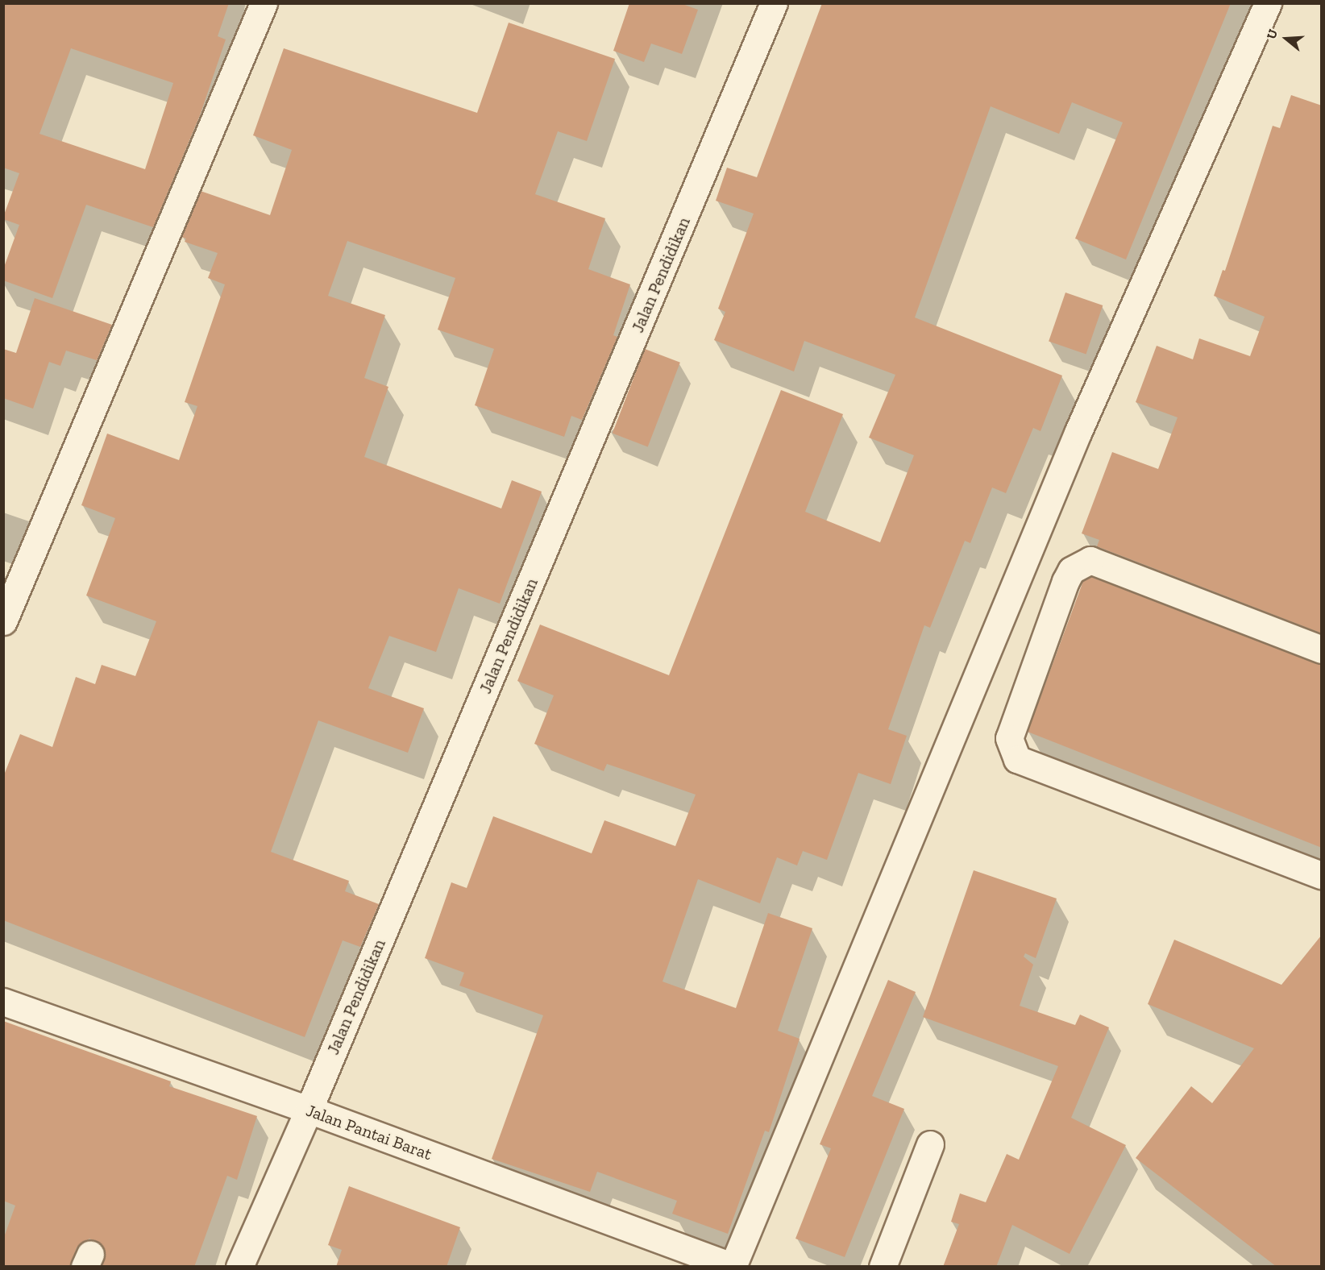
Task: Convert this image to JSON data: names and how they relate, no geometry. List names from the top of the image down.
{
  "streets": {
    "street": ["Jalan Pendidikan", "Jalan Pantai Barat"]
  },
  "crossings": [
    ["Jalan Pendidikan", "Jalan Pantai Barat"]
  ],
  "north": "left"
}
